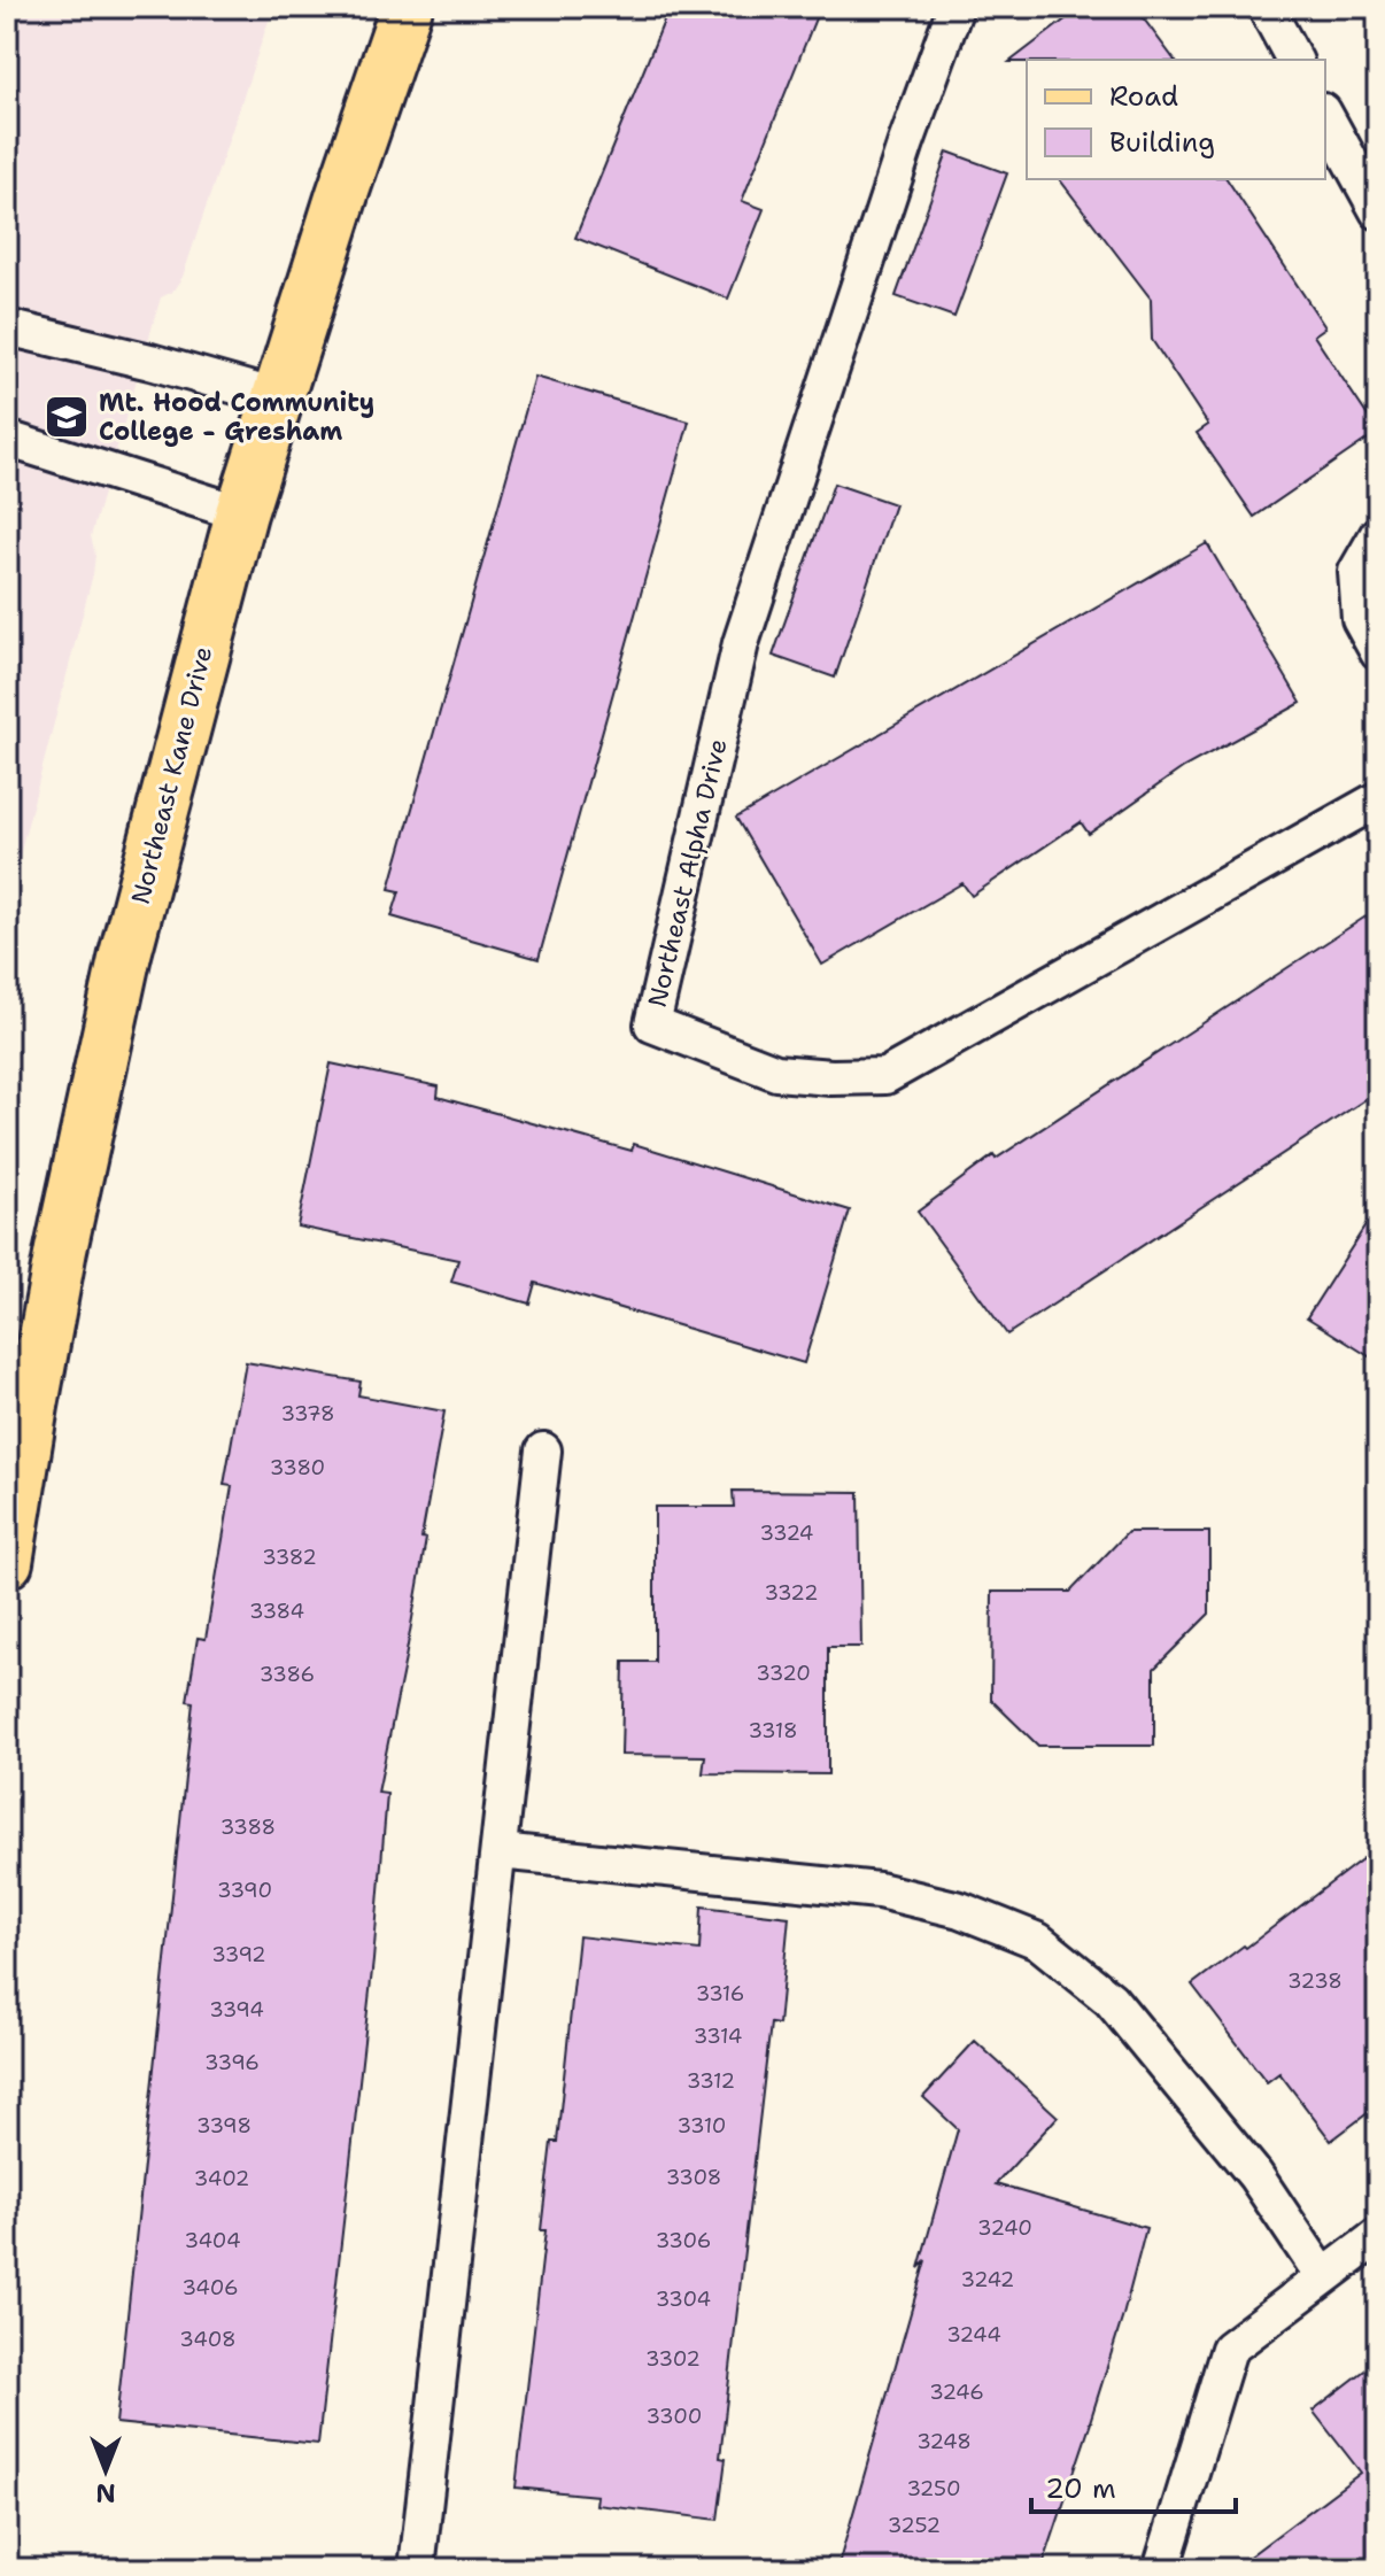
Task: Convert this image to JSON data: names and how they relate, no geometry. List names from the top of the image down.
{
  "streets": {
    "main road": ["Northeast Kane Drive"],
    "lane": ["Northeast Alpha Drive"]
  },
  "places": {
    "school or university": ["Mt. Hood Community College - Gresham"]
  },
  "house_numbers": [
    "3378",
    "3380",
    "3324",
    "3382",
    "3322",
    "3384",
    "3320",
    "3386",
    "3318",
    "3388",
    "3390",
    "3392",
    "3238",
    "3316",
    "3394",
    "3314",
    "3396",
    "3312",
    "3398",
    "3310",
    "3308",
    "3402",
    "3240",
    "3404",
    "3306",
    "3242",
    "3406",
    "3304",
    "3244",
    "3408",
    "3302",
    "3246",
    "3300",
    "3248",
    "3250",
    "3252"
  ],
  "legend": ["Road", "Building"],
  "scale_bar": "20 m",
  "north": "bottom"
}
